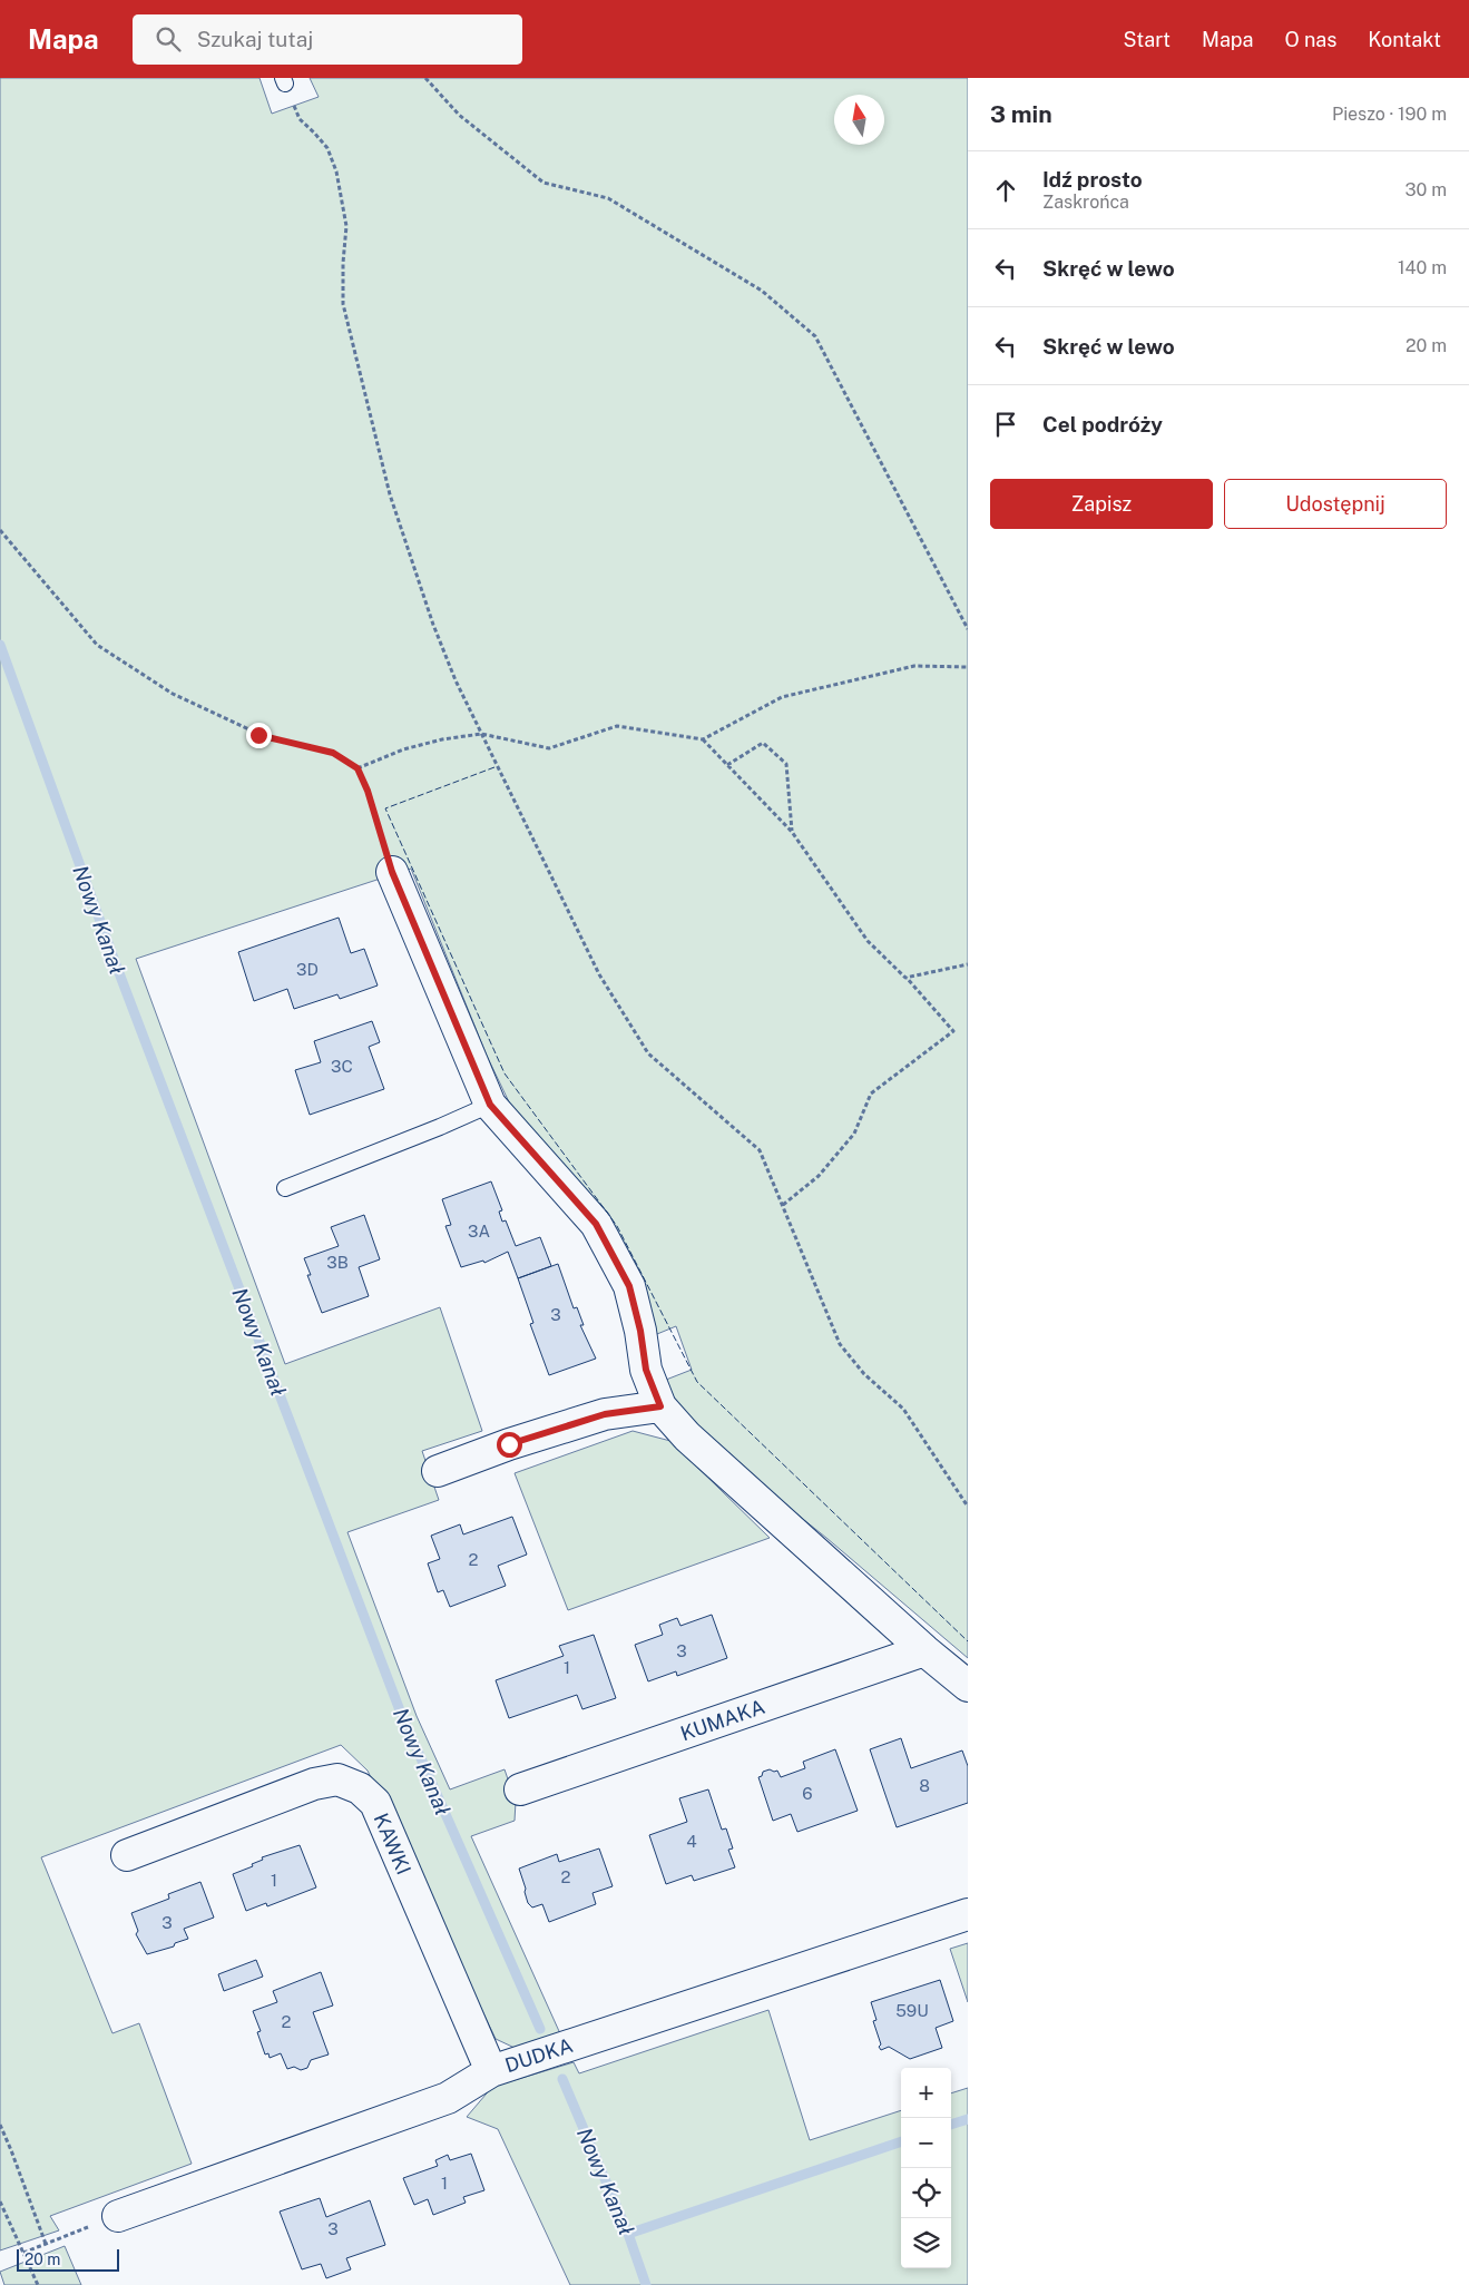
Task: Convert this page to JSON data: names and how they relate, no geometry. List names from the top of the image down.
{
  "streets": {
    "street": ["KUMAKA", "KAWKI", "DUDKA"]
  },
  "crossings": [
    ["KAWKI", "DUDKA"]
  ],
  "water": ["Nowy Kanał"],
  "house_numbers": [
    "3D",
    "3C",
    "3A",
    "3B",
    "3",
    "2",
    "3",
    "1",
    "8",
    "6",
    "4",
    "2",
    "1",
    "3",
    "59U",
    "2",
    "1",
    "3"
  ],
  "scale_bar": "20 m",
  "north": "top",
  "page": {
    "header": "Mapa",
    "search": "Szukaj tutaj",
    "nav": [
      "Start",
      "Mapa",
      "O nas",
      "Kontakt"
    ],
    "heading": ["3 min", "Pieszo · 190 m"],
    "list": [
      ["Idź prosto", "Zaskrońca", "30 m"],
      ["Skręć w lewo", "140 m"],
      ["Skręć w lewo", "20 m"],
      "Cel podróży"
    ],
    "buttons": ["Zapisz", "Udostępnij"],
    "map_buttons": ["+", "−"],
    "scale": "20 m"
  }
}
